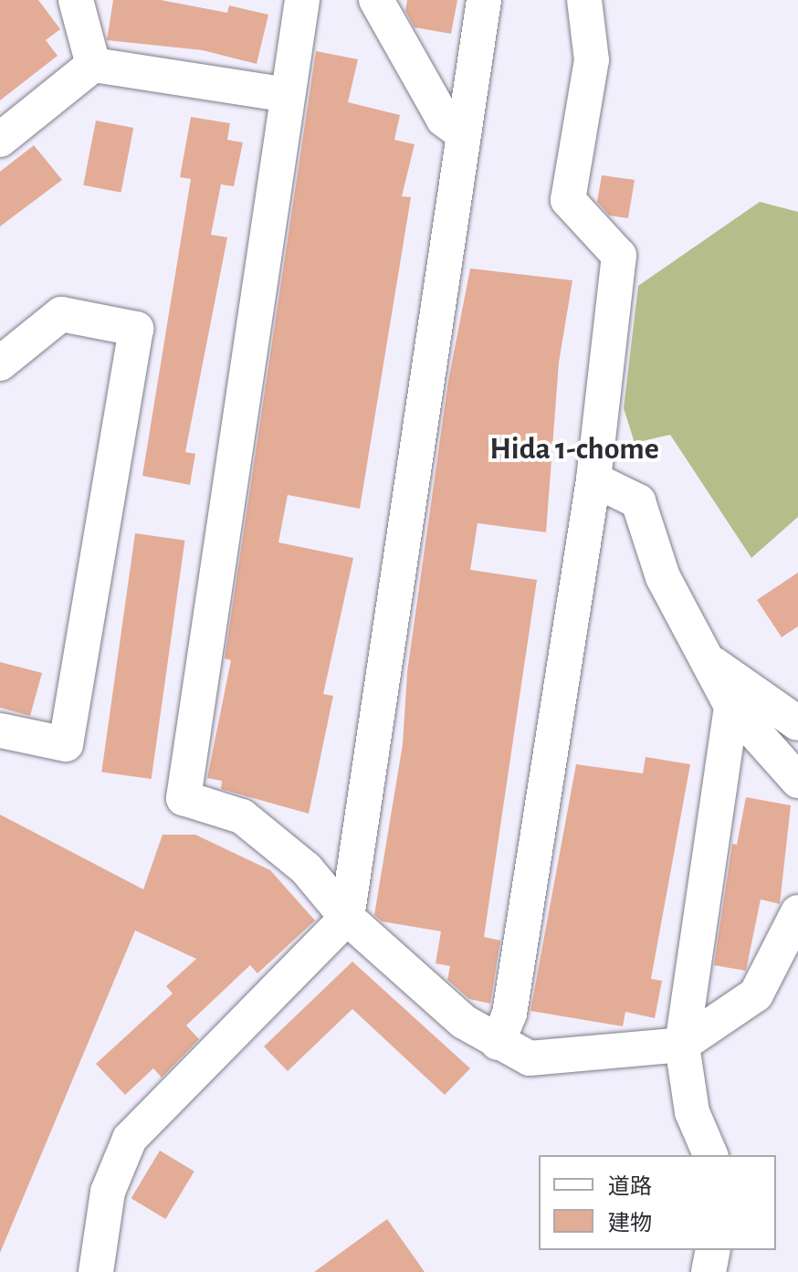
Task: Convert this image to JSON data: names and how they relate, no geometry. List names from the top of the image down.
{
  "districts": ["Hida 1-chome"],
  "legend": ["道路", "建物"]
}
